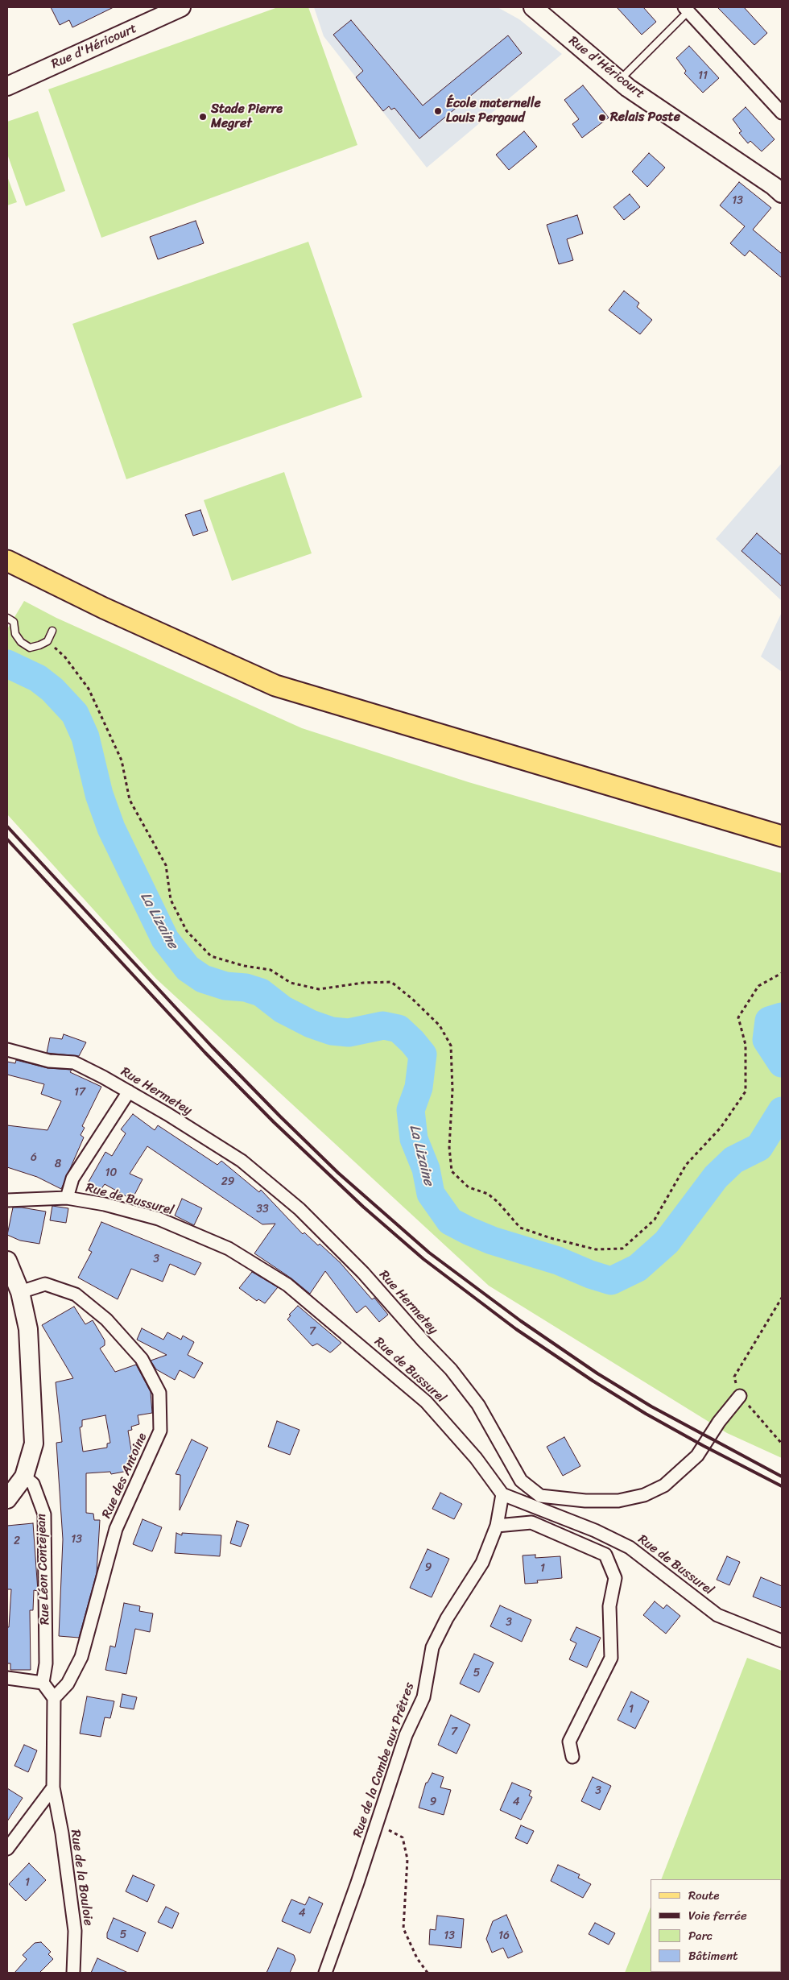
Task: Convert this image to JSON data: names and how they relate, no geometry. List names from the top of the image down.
{
  "streets": {
    "street": [
      "Rue d'Héricourt",
      "Rue Hermetey",
      "Rue de Bussurel",
      "Rue des Antoine",
      "Rue Léon Contejean",
      "Rue de la Combe aux Prêtres",
      "Rue de la Bouloie"
    ]
  },
  "crossings": [
    ["Rue de Bussurel", "Rue de la Combe aux Prêtres"]
  ],
  "water": ["La Lizaine"],
  "places": ["École maternelle Louis Pergaud", "Stade Pierre Megret", "Relais Poste"],
  "house_numbers": [
    "11",
    "13",
    "17",
    "6",
    "8",
    "10",
    "29",
    "33",
    "3",
    "7",
    "13",
    "2",
    "9",
    "1",
    "3",
    "5",
    "1",
    "7",
    "3",
    "9",
    "4",
    "1",
    "4",
    "5",
    "13",
    "16"
  ],
  "legend": [
    "Route",
    "Voie ferrée",
    "Parc",
    "Bâtiment"
  ]
}
